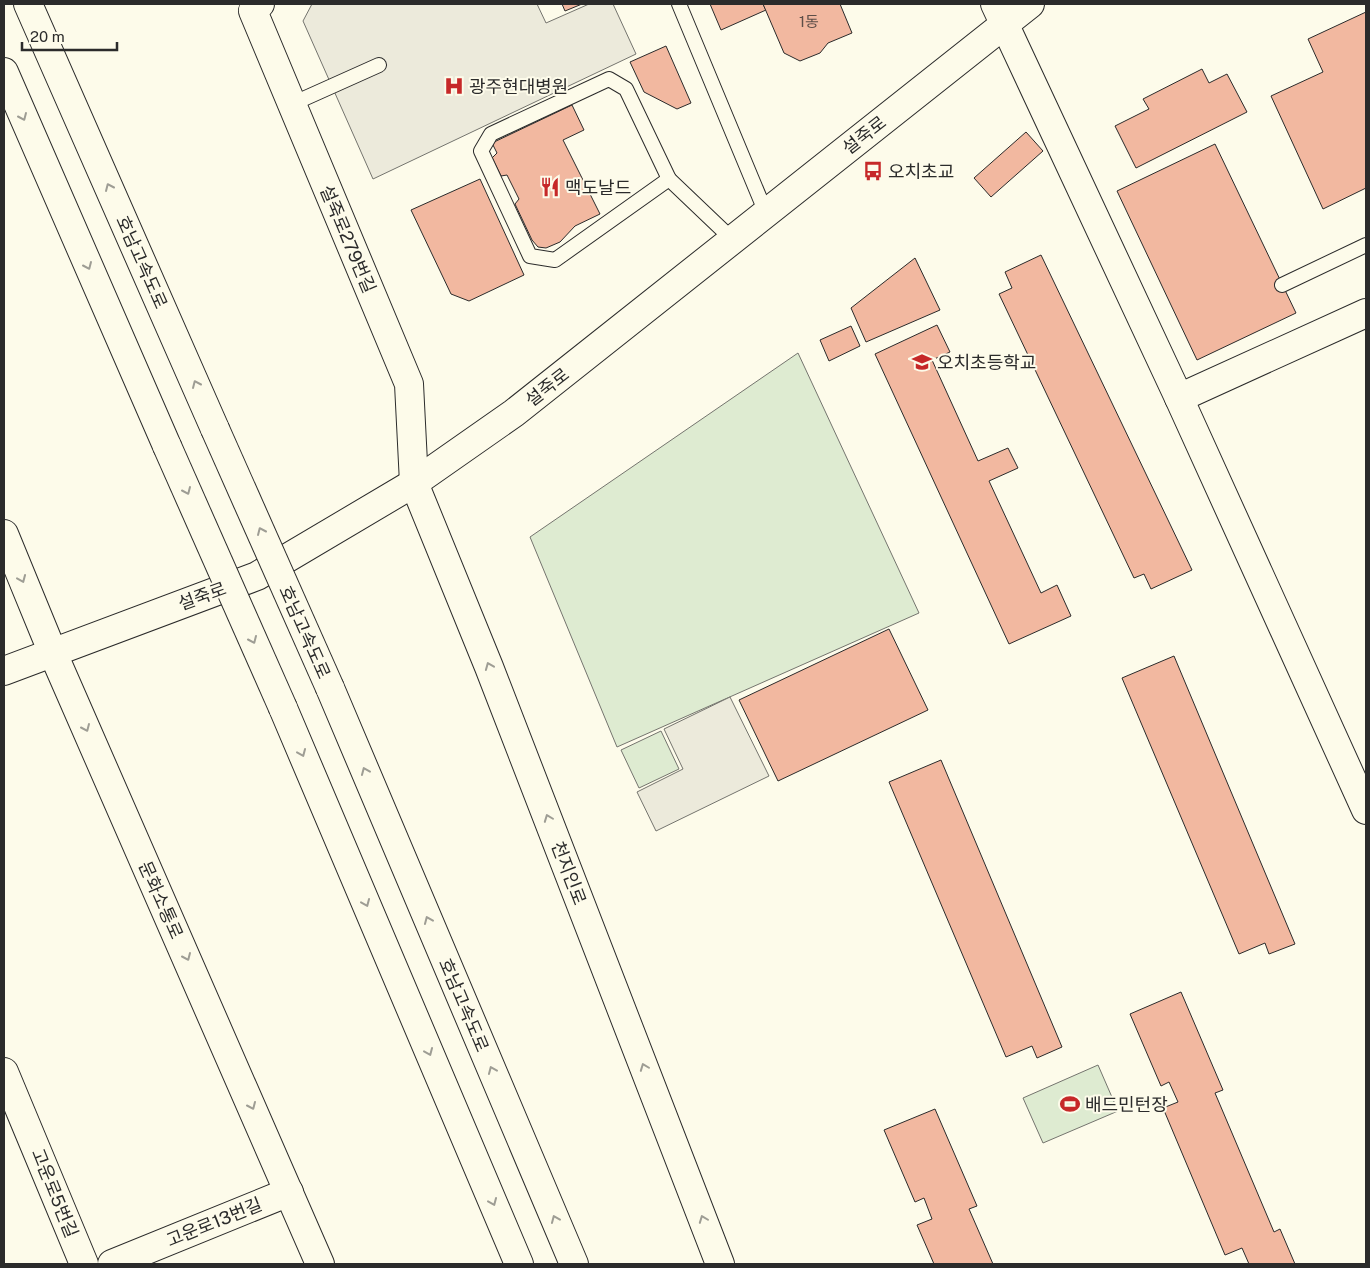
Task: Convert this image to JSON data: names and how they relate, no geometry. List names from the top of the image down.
{
  "streets": {
    "main road": [
      "설죽로",
      "설죽로279번길",
      "호남고속도로",
      "천지인로",
      "문화소통로",
      "고운로5번길",
      "고운로13번길"
    ]
  },
  "crossings": [
    ["설죽로", "설죽로279번길"],
    ["설죽로", "천지인로"],
    ["설죽로", "문화소통로"],
    ["설죽로279번길", "천지인로"],
    ["문화소통로", "고운로13번길"]
  ],
  "places": {
    "hospital": ["광주현대병원"],
    "bus stop": ["오치초교"],
    "restaurant": ["맥도날드"],
    "school or university": ["오치초등학교"],
    "sports": ["배드민턴장"]
  },
  "house_numbers": ["1동"],
  "scale_bar": "20 m"
}
